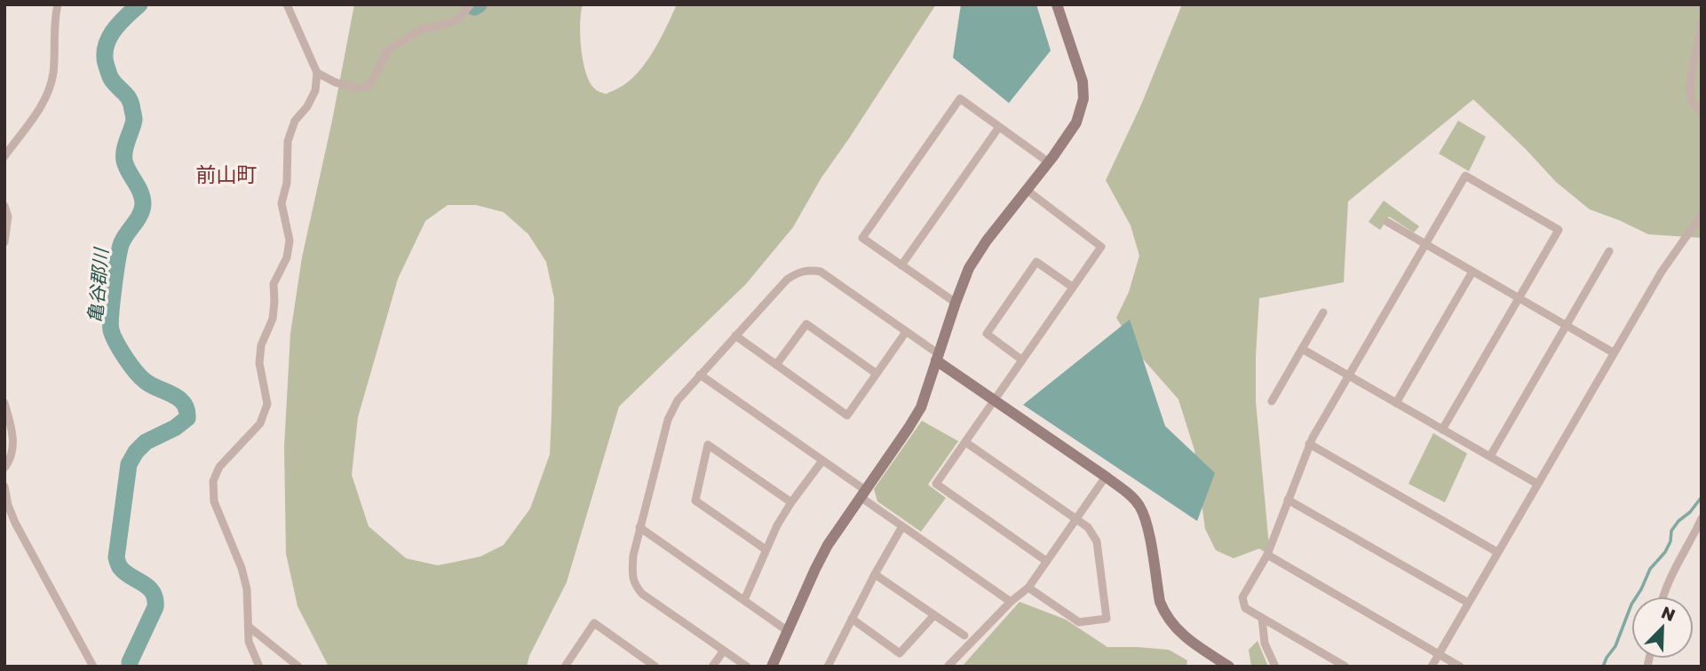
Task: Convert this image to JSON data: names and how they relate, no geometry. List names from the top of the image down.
{
  "districts": ["前山町"],
  "water": ["亀谷郡川"],
  "north": "top right"
}
